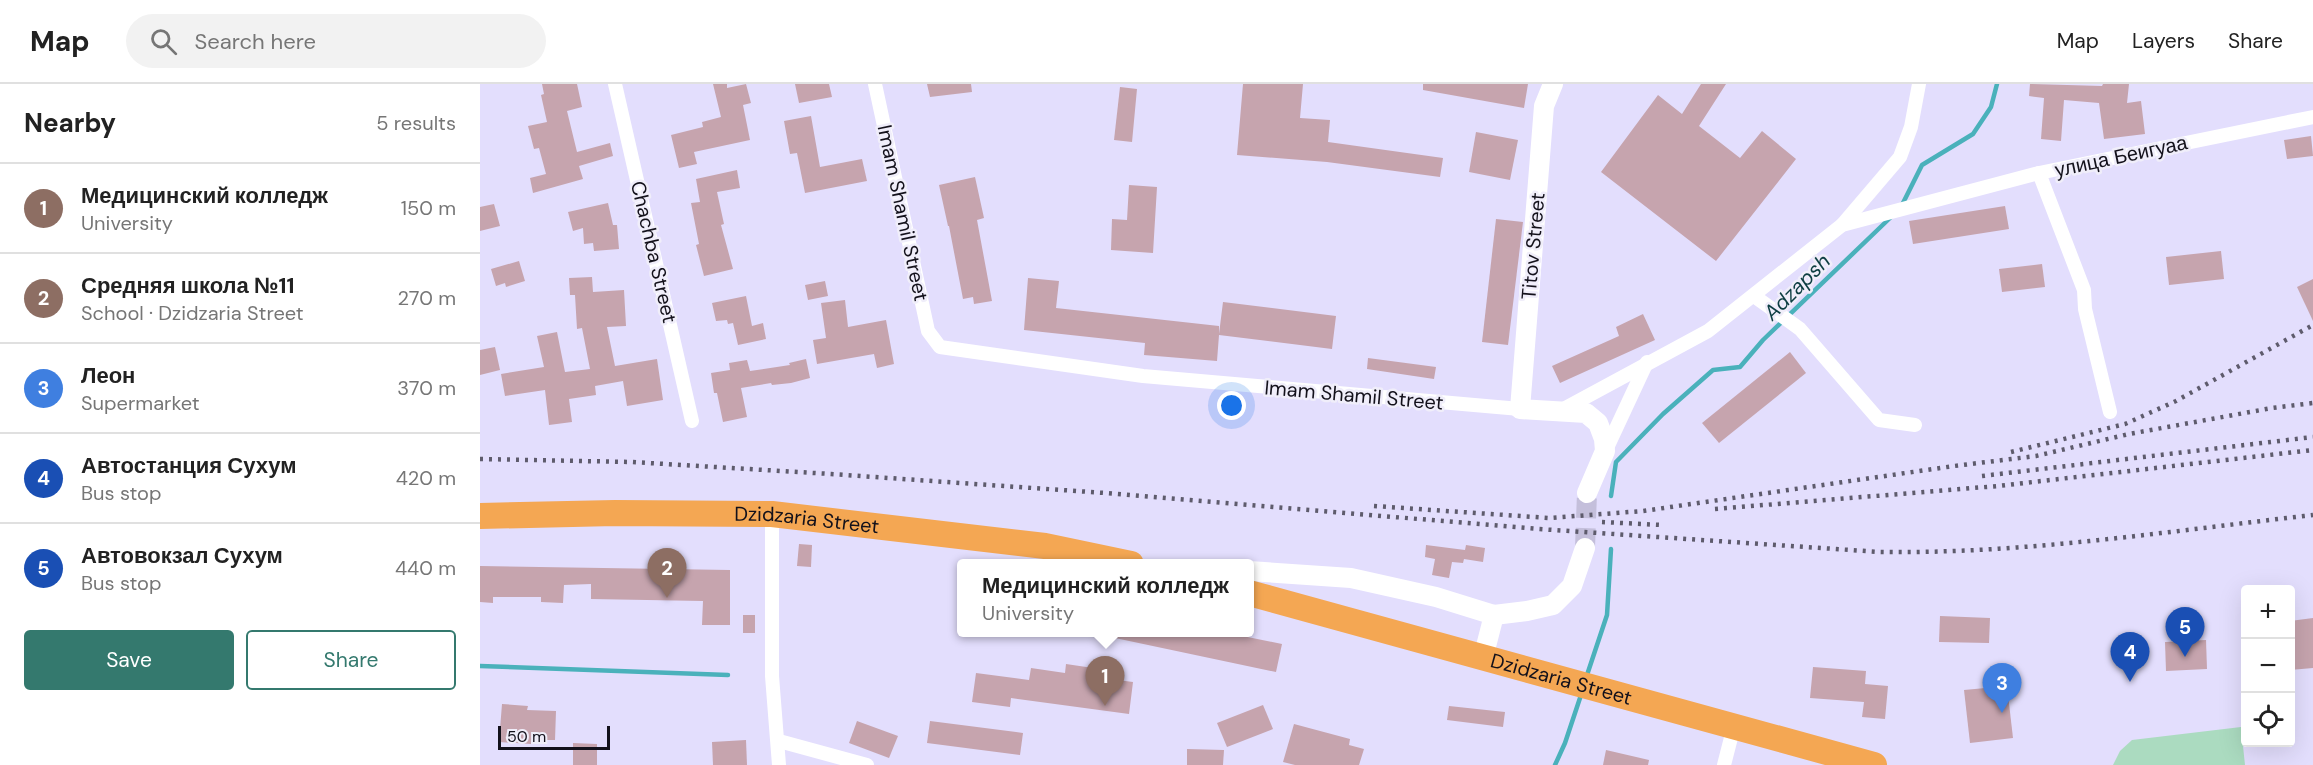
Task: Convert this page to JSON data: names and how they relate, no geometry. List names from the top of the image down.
{
  "streets": {
    "highway": ["Dzidzaria Street"],
    "street": [
      "улица Беигуаа",
      "Imam Shamil Street",
      "Titov Street",
      "Chachba Street"
    ]
  },
  "crossings": [
    ["Imam Shamil Street", "Titov Street"]
  ],
  "water": ["Adzapsh"],
  "scale_bar": "50 m",
  "page": {
    "header": "Map",
    "search": "Search here",
    "nav": ["Map", "Layers", "Share"],
    "heading": ["Nearby", "5 results"],
    "list": [
      {
        "mark": "1",
        "name": "Медицинский колледж",
        "note": "University",
        "value": "150 m"
      },
      {
        "mark": "2",
        "name": "Средняя школа №11",
        "note": "School · Dzidzaria Street",
        "value": "270 m"
      },
      {
        "mark": "3",
        "name": "Леон",
        "note": "Supermarket",
        "value": "370 m"
      },
      {
        "mark": "4",
        "name": "Автостанция Сухум",
        "note": "Bus stop",
        "value": "420 m"
      },
      {
        "mark": "5",
        "name": "Автовокзал Сухум",
        "note": "Bus stop",
        "value": "440 m"
      }
    ],
    "pins": [
      "2",
      "5",
      "4",
      "1",
      "3"
    ],
    "popup": ["Медицинский колледж", "University"],
    "map_buttons": ["+", "−"],
    "buttons": ["Save", "Share"],
    "scale": "50 m"
  }
}
